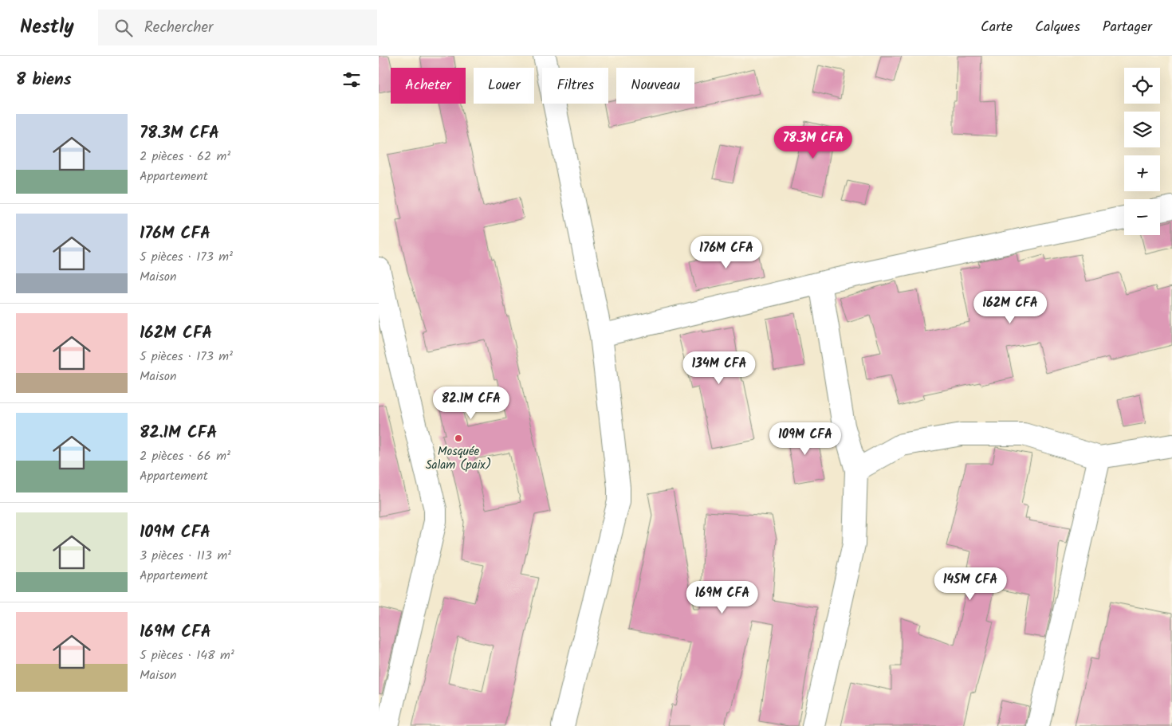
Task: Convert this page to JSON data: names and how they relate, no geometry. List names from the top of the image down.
{
  "places": ["Mosquée Salam (paix)"],
  "page": {
    "header": "Nestly",
    "search": "Rechercher",
    "nav": ["Carte", "Calques", "Partager"],
    "heading": "8 biens",
    "map_buttons": ["+", "−"],
    "chip": [
      "Acheter",
      "Louer",
      "Filtres",
      "Nouveau"
    ],
    "list": [
      {
        "name": "78.3M CFA",
        "note": "2 pièces · 62 m² · Appartement"
      },
      {
        "name": "176M CFA",
        "note": "5 pièces · 173 m² · Maison"
      },
      {
        "name": "162M CFA",
        "note": "5 pièces · 173 m² · Maison"
      },
      {
        "name": "82.1M CFA",
        "note": "2 pièces · 66 m² · Appartement"
      },
      {
        "name": "109M CFA",
        "note": "3 pièces · 113 m² · Appartement"
      },
      {
        "name": "169M CFA",
        "note": "5 pièces · 148 m² · Maison"
      }
    ],
    "price": [
      "78.3M CFA",
      "176M CFA",
      "162M CFA",
      "134M CFA",
      "82.1M CFA",
      "109M CFA",
      "145M CFA",
      "169M CFA"
    ]
  }
}
